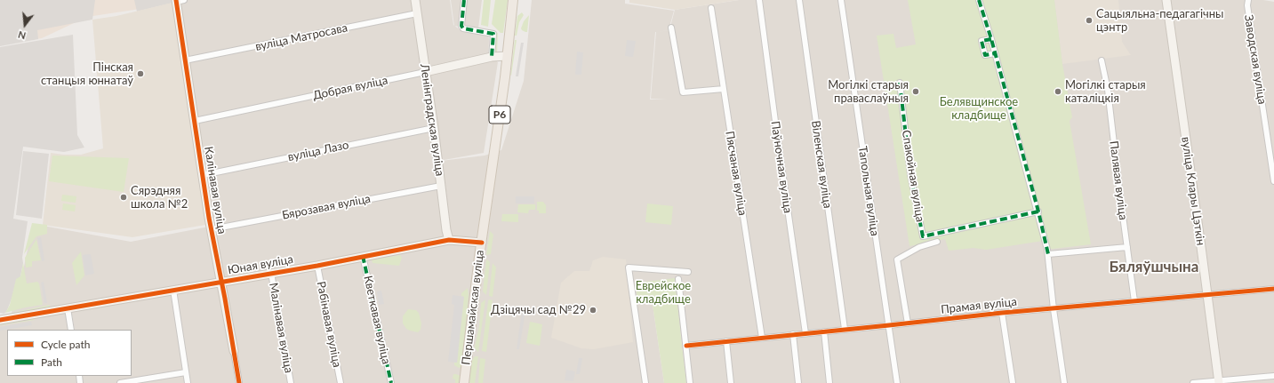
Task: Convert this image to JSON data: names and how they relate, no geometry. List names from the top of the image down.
{
  "streets": {
    "main road": ["Р6", "Першамайская вуліца"],
    "street": [
      "вуліца Матросава",
      "Заводская вуліца",
      "Добрая вуліца",
      "Ленінградская вуліца",
      "вуліца Лазо",
      "Віленская вуліца",
      "Паўночная вуліца",
      "Пясчаная вуліца",
      "Спакойная вуліца",
      "Палявая вуліца",
      "Калінавая вуліца",
      "Тапольная вуліца",
      "вуліца Клары Цэткін",
      "Бярозавая вуліца",
      "Юная вуліца",
      "Прамая вуліца",
      "Кветкавая вуліца",
      "Рабінавая вуліца",
      "Малінавая вуліца"
    ]
  },
  "crossings": [
    ["вуліца Матросава", "Ленінградская вуліца"],
    ["вуліца Матросава", "Калінавая вуліца"],
    ["Добрая вуліца", "Ленінградская вуліца"],
    ["Добрая вуліца", "Калінавая вуліца"],
    ["Добрая вуліца", "Першамайская вуліца"],
    ["Ленінградская вуліца", "вуліца Лазо"],
    ["Ленінградская вуліца", "Бярозавая вуліца"],
    ["Ленінградская вуліца", "Юная вуліца"],
    ["вуліца Лазо", "Калінавая вуліца"],
    ["Віленская вуліца", "Прамая вуліца"],
    ["Паўночная вуліца", "Прамая вуліца"],
    ["Пясчаная вуліца", "Прамая вуліца"],
    ["Палявая вуліца", "Прамая вуліца"],
    ["Калінавая вуліца", "Бярозавая вуліца"],
    ["Калінавая вуліца", "Юная вуліца"],
    ["Тапольная вуліца", "Прамая вуліца"],
    ["вуліца Клары Цэткін", "Прамая вуліца"],
    ["Юная вуліца", "Першамайская вуліца"],
    ["Юная вуліца", "Кветкавая вуліца"],
    ["Юная вуліца", "Рабінавая вуліца"],
    ["Юная вуліца", "Малінавая вуліца"]
  ],
  "districts": ["Бяляўшчына"],
  "parks": ["Белявщинское кладбище", "Еврейское кладбище"],
  "places": [
    "Сацыяльна-педагагічны цэнтр",
    "Пінская станцыя юннатаў",
    "Могілкі старыя праваслаўныя",
    "Могілкі старыя каталіцкія",
    "Сярэдняя школа №2",
    "Дзіцячы сад №29"
  ],
  "legend": ["Cycle path", "Path"],
  "north": "bottom"
}
